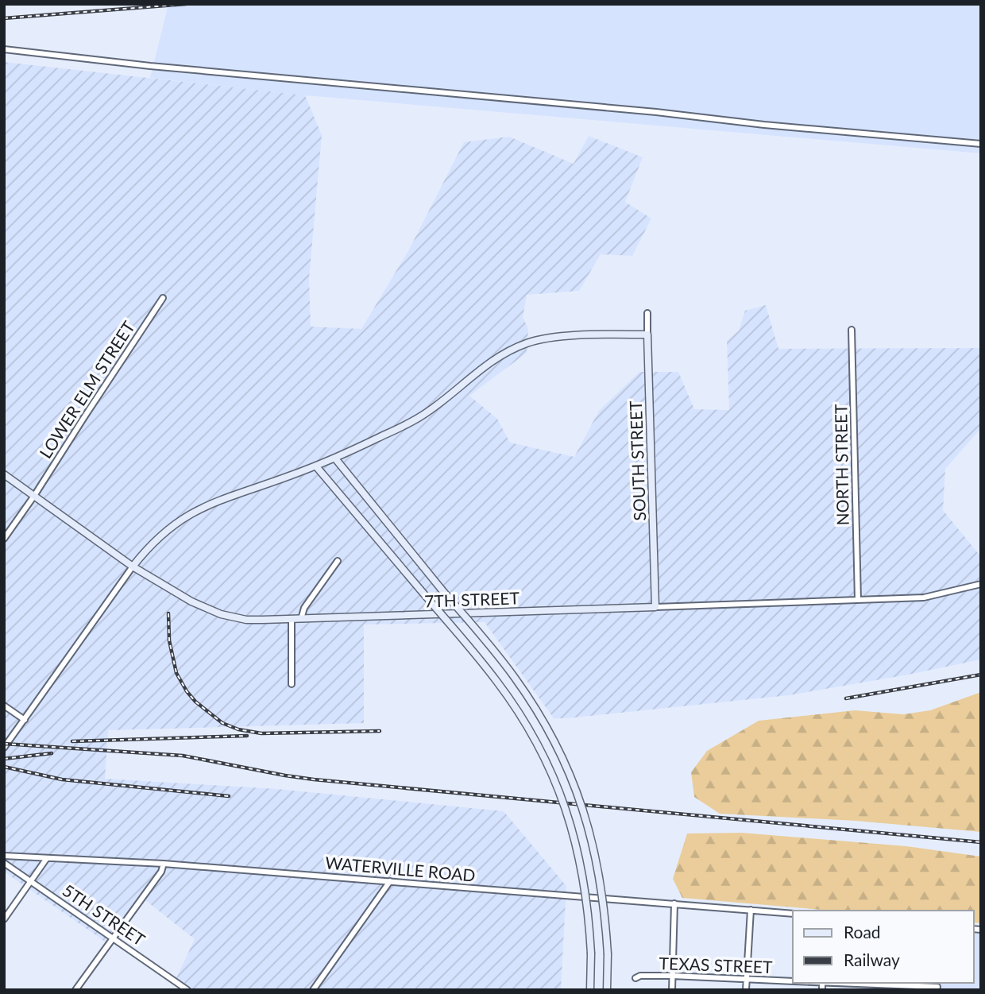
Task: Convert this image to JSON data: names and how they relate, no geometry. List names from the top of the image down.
{
  "streets": {
    "street": [
      "LOWER ELM STREET",
      "SOUTH STREET",
      "NORTH STREET",
      "7TH STREET",
      "WATERVILLE ROAD",
      "5TH STREET",
      "TEXAS STREET"
    ]
  },
  "crossings": [
    ["LOWER ELM STREET", "7TH STREET"],
    ["SOUTH STREET", "7TH STREET"],
    ["NORTH STREET", "7TH STREET"]
  ],
  "legend": ["Road", "Railway"]
}
